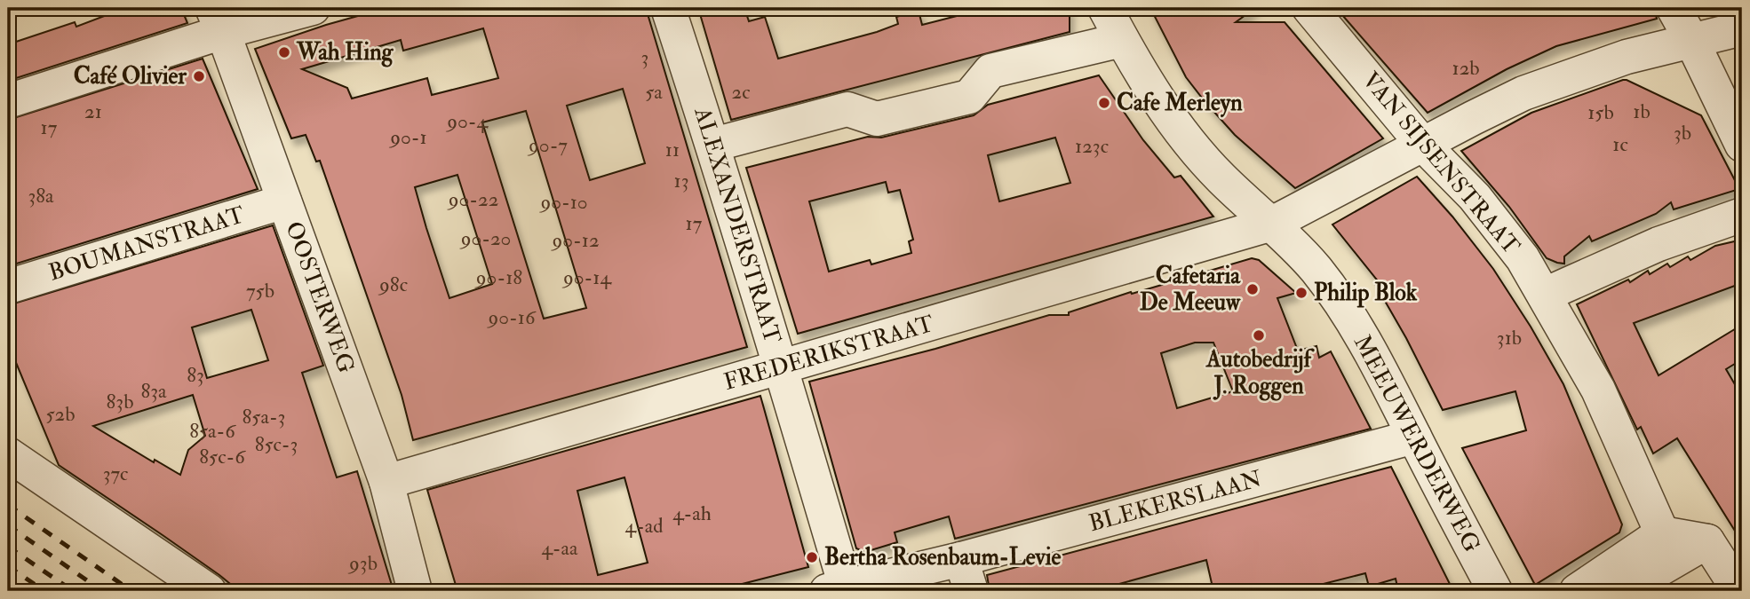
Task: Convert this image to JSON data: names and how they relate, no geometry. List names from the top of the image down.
{
  "streets": {
    "street": [
      "VAN SIJSENSTRAAT",
      "ALEXANDERSTRAAT",
      "BOUMANSTRAAT",
      "OOSTERWEG",
      "FREDERIKSTRAAT",
      "MEEUWERDERWEG",
      "BLEKERSLAAN"
    ]
  },
  "crossings": [
    ["VAN SIJSENSTRAAT", "FREDERIKSTRAAT"],
    ["ALEXANDERSTRAAT", "FREDERIKSTRAAT"],
    ["ALEXANDERSTRAAT", "BLEKERSLAAN"],
    ["BOUMANSTRAAT", "OOSTERWEG"],
    ["OOSTERWEG", "FREDERIKSTRAAT"],
    ["FREDERIKSTRAAT", "MEEUWERDERWEG"],
    ["MEEUWERDERWEG", "BLEKERSLAAN"]
  ],
  "places": [
    "Wah Hing",
    "Café Olivier",
    "Cafe Merleyn",
    "Cafetaria De Meeuw",
    "Philip Blok",
    "Autobedrijf J. Roggen",
    "Bertha Rosenbaum-Levie"
  ],
  "house_numbers": [
    "3",
    "12b",
    "5a",
    "2c",
    "21",
    "1b",
    "15b",
    "90-4",
    "17",
    "3b",
    "90-1",
    "1c",
    "90-7",
    "123c",
    "11",
    "13",
    "38a",
    "90-22",
    "90-10",
    "17",
    "90-20",
    "90-12",
    "90-18",
    "90-14",
    "98c",
    "75b",
    "90-16",
    "31b",
    "83",
    "83a",
    "83b",
    "52b",
    "85a-3",
    "85a-6",
    "85c-3",
    "85c-6",
    "37c",
    "4-ah",
    "4-ad",
    "4-aa",
    "93b"
  ]
}
